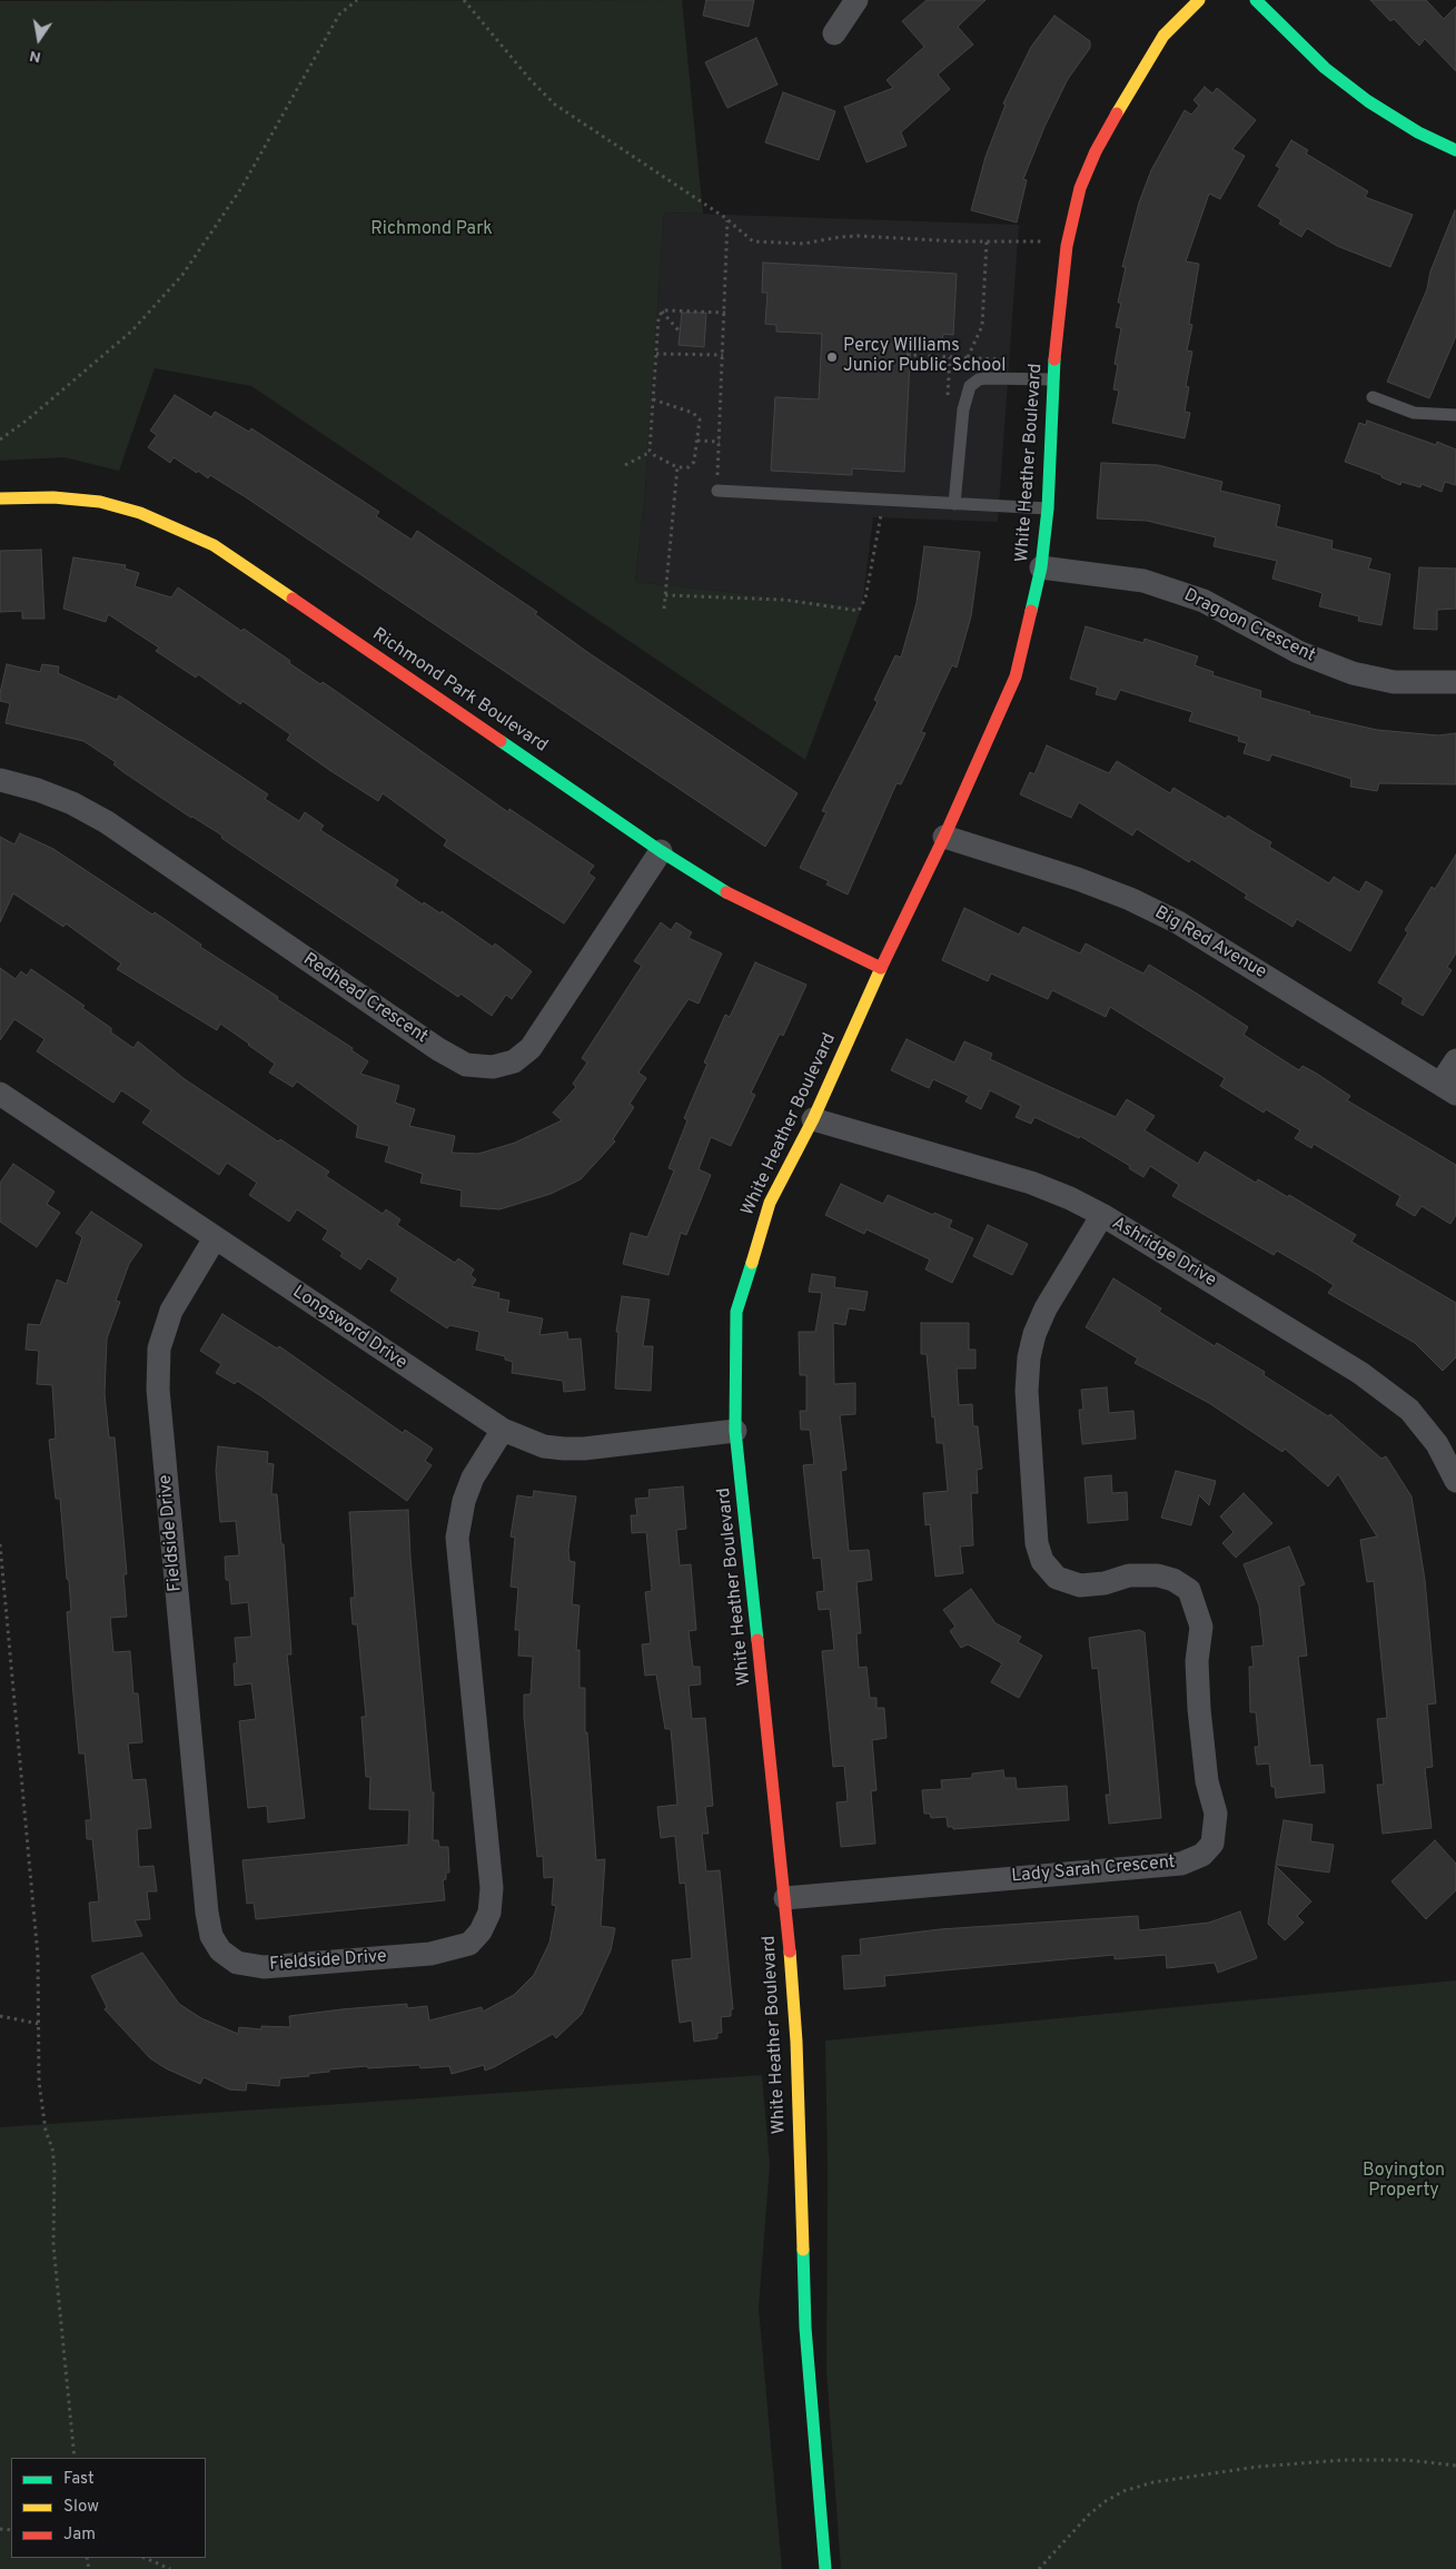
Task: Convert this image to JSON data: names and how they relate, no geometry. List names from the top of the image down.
{
  "streets": {
    "street": [
      "White Heather Boulevard",
      "Dragoon Crescent",
      "Richmond Park Boulevard",
      "Big Red Avenue",
      "Redhead Crescent",
      "Ashridge Drive",
      "Longsword Drive",
      "Fieldside Drive",
      "Lady Sarah Crescent"
    ]
  },
  "crossings": [
    ["White Heather Boulevard", "Dragoon Crescent"],
    ["White Heather Boulevard", "Richmond Park Boulevard"],
    ["White Heather Boulevard", "Big Red Avenue"],
    ["White Heather Boulevard", "Ashridge Drive"],
    ["White Heather Boulevard", "Longsword Drive"],
    ["White Heather Boulevard", "Lady Sarah Crescent"],
    ["Richmond Park Boulevard", "Redhead Crescent"],
    ["Ashridge Drive", "Lady Sarah Crescent"],
    ["Longsword Drive", "Fieldside Drive"]
  ],
  "parks": ["Richmond Park", "Boyington Property"],
  "places": ["Percy Williams Junior Public School"],
  "legend": ["Fast", "Slow", "Jam"],
  "north": "bottom"
}
